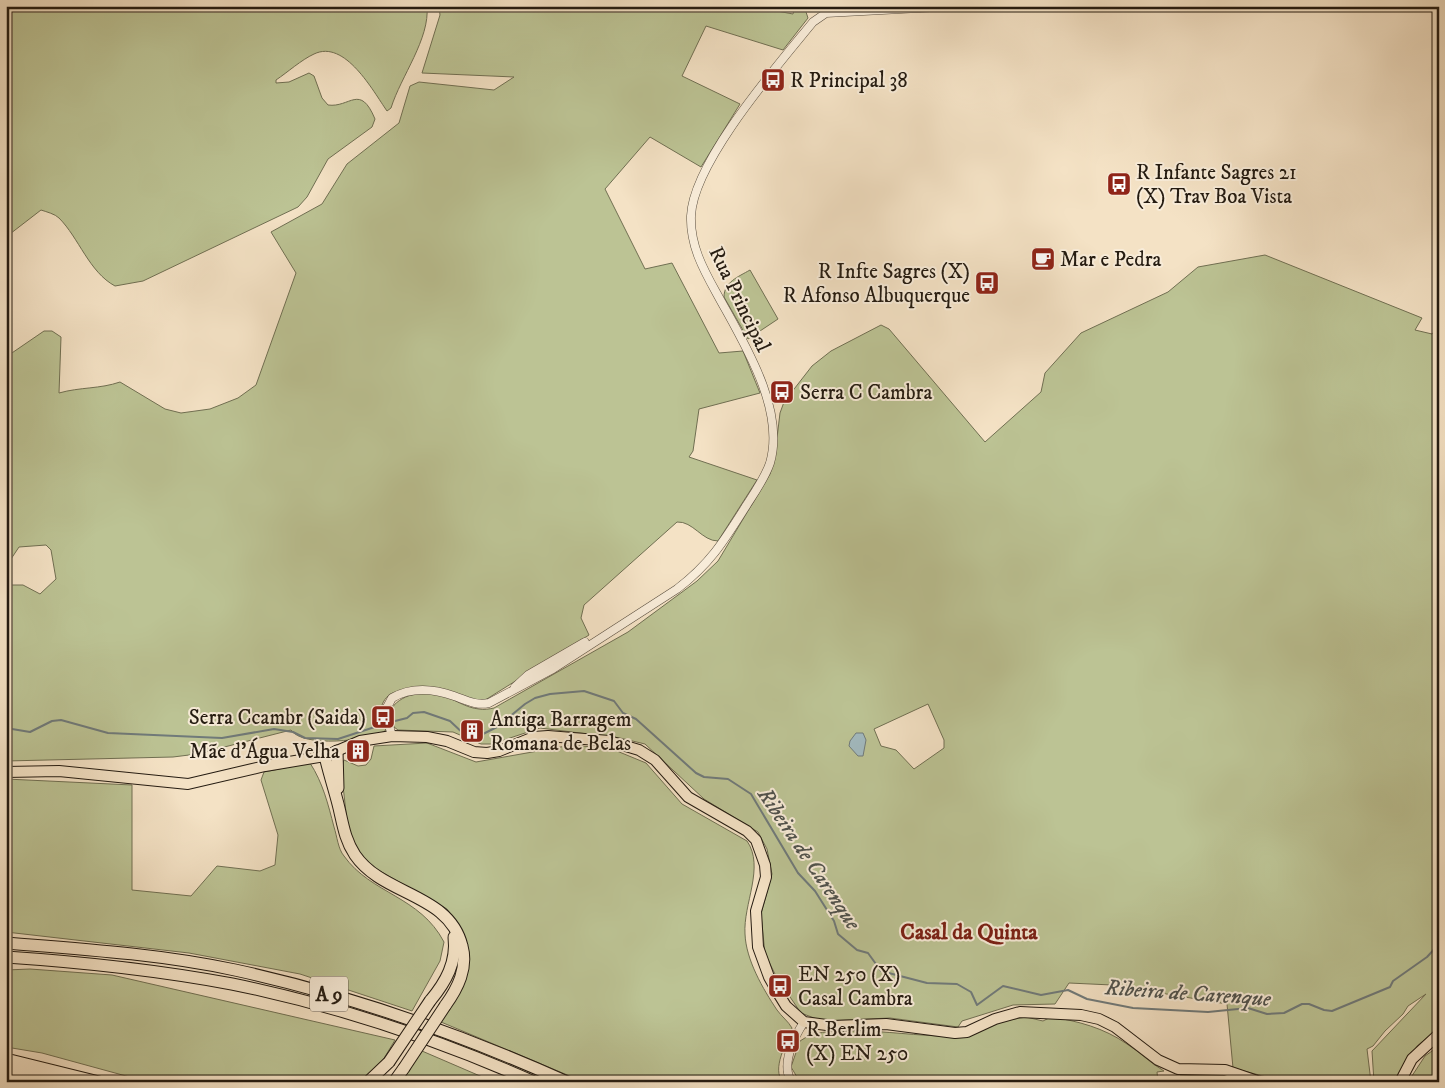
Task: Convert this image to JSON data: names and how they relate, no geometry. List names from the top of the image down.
{
  "streets": {
    "highway": ["A 9"],
    "street": ["Rua Principal"]
  },
  "districts": ["Casal da Quinta"],
  "water": ["Ribeira de Carenque"],
  "places": {
    "bus stop": [
      "R Principal 38",
      "R Infante Sagres 21 (X) Trav Boa Vista",
      "R Infte Sagres (X) R Afonso Albuquerque",
      "Serra C Cambra",
      "Serra Ccambr (Saida)",
      "EN 250 (X) Casal Cambra",
      "R Berlim (X) EN 250"
    ],
    "cafe": ["Mar e Pedra"],
    "building": ["Antiga Barragem Romana de Belas", "Mãe d'Água Velha"]
  }
}
